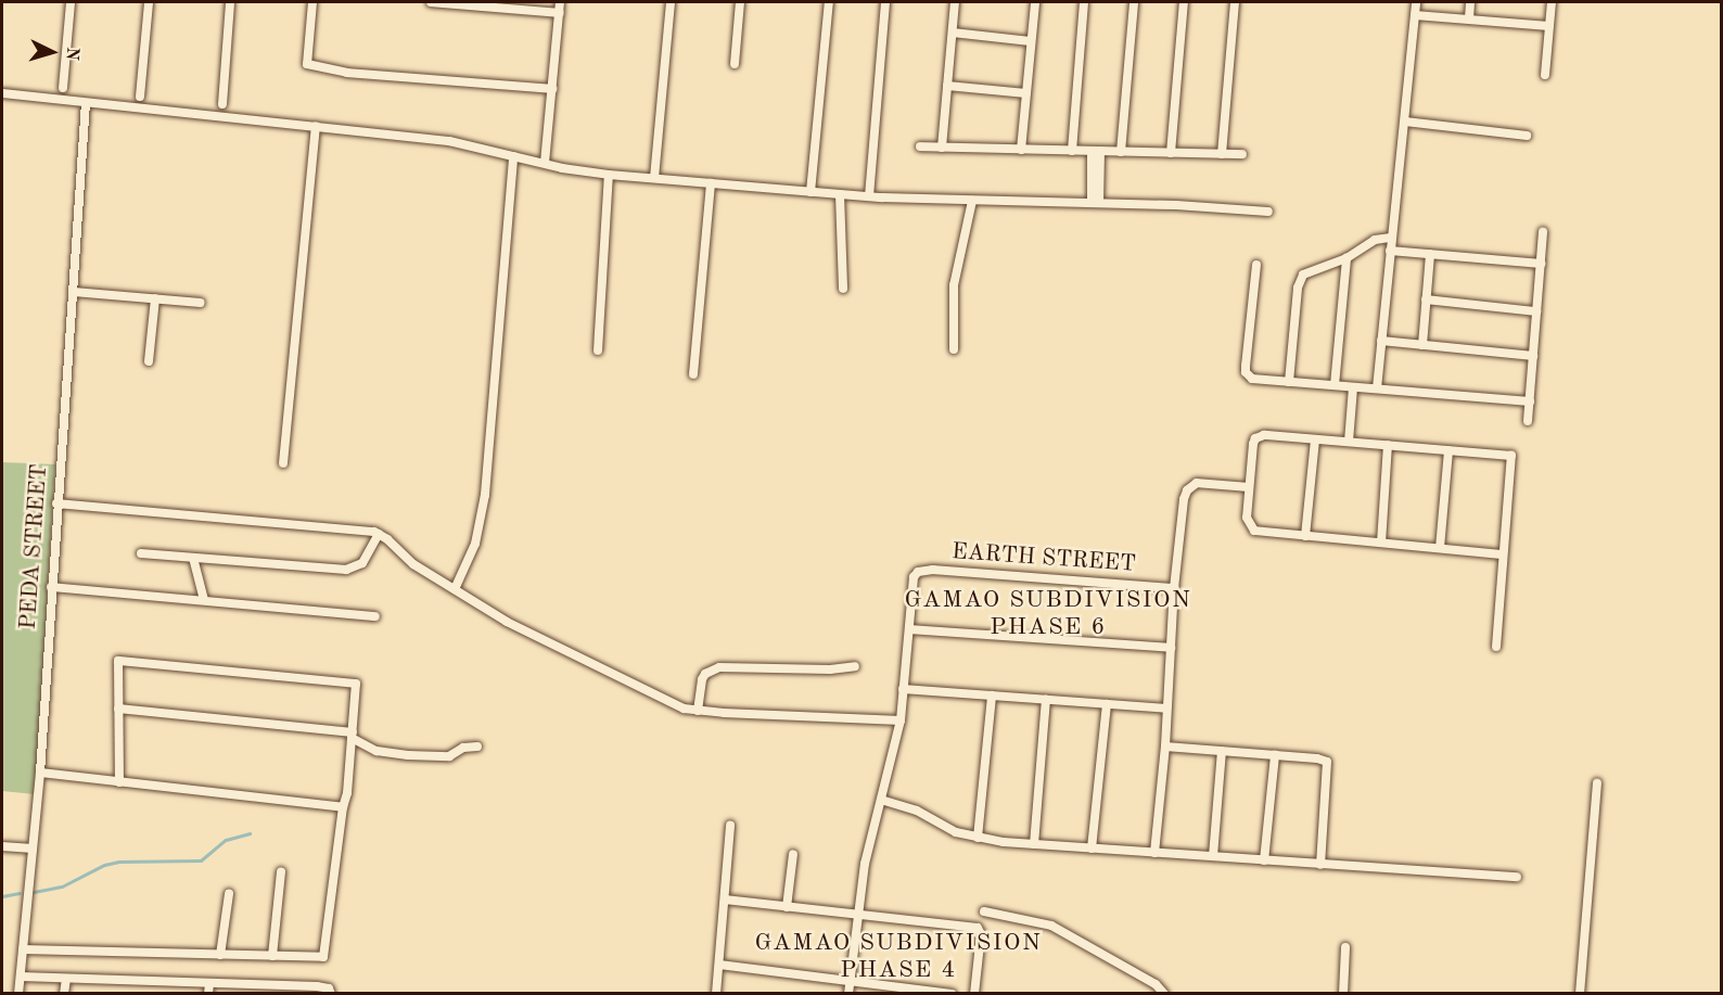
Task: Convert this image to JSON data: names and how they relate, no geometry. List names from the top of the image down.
{
  "streets": {
    "street": ["PEDA STREET", "EARTH STREET"]
  },
  "districts": ["GAMAO SUBDIVISION PHASE 6", "GAMAO SUBDIVISION PHASE 4"],
  "north": "right"
}
